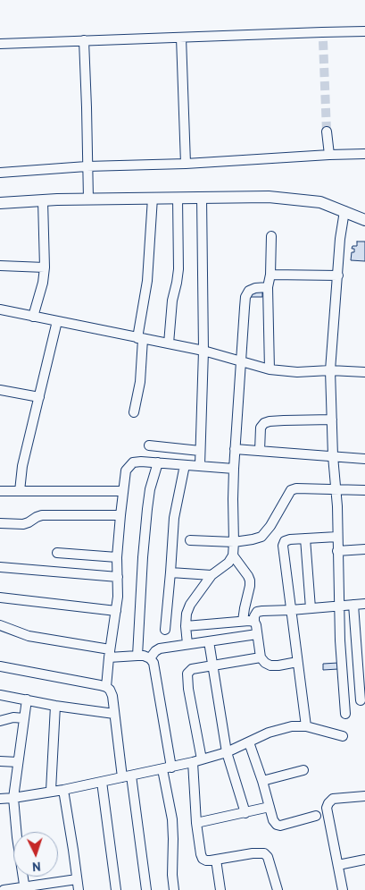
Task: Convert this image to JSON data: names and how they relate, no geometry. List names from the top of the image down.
{
  "north": "bottom"
}
